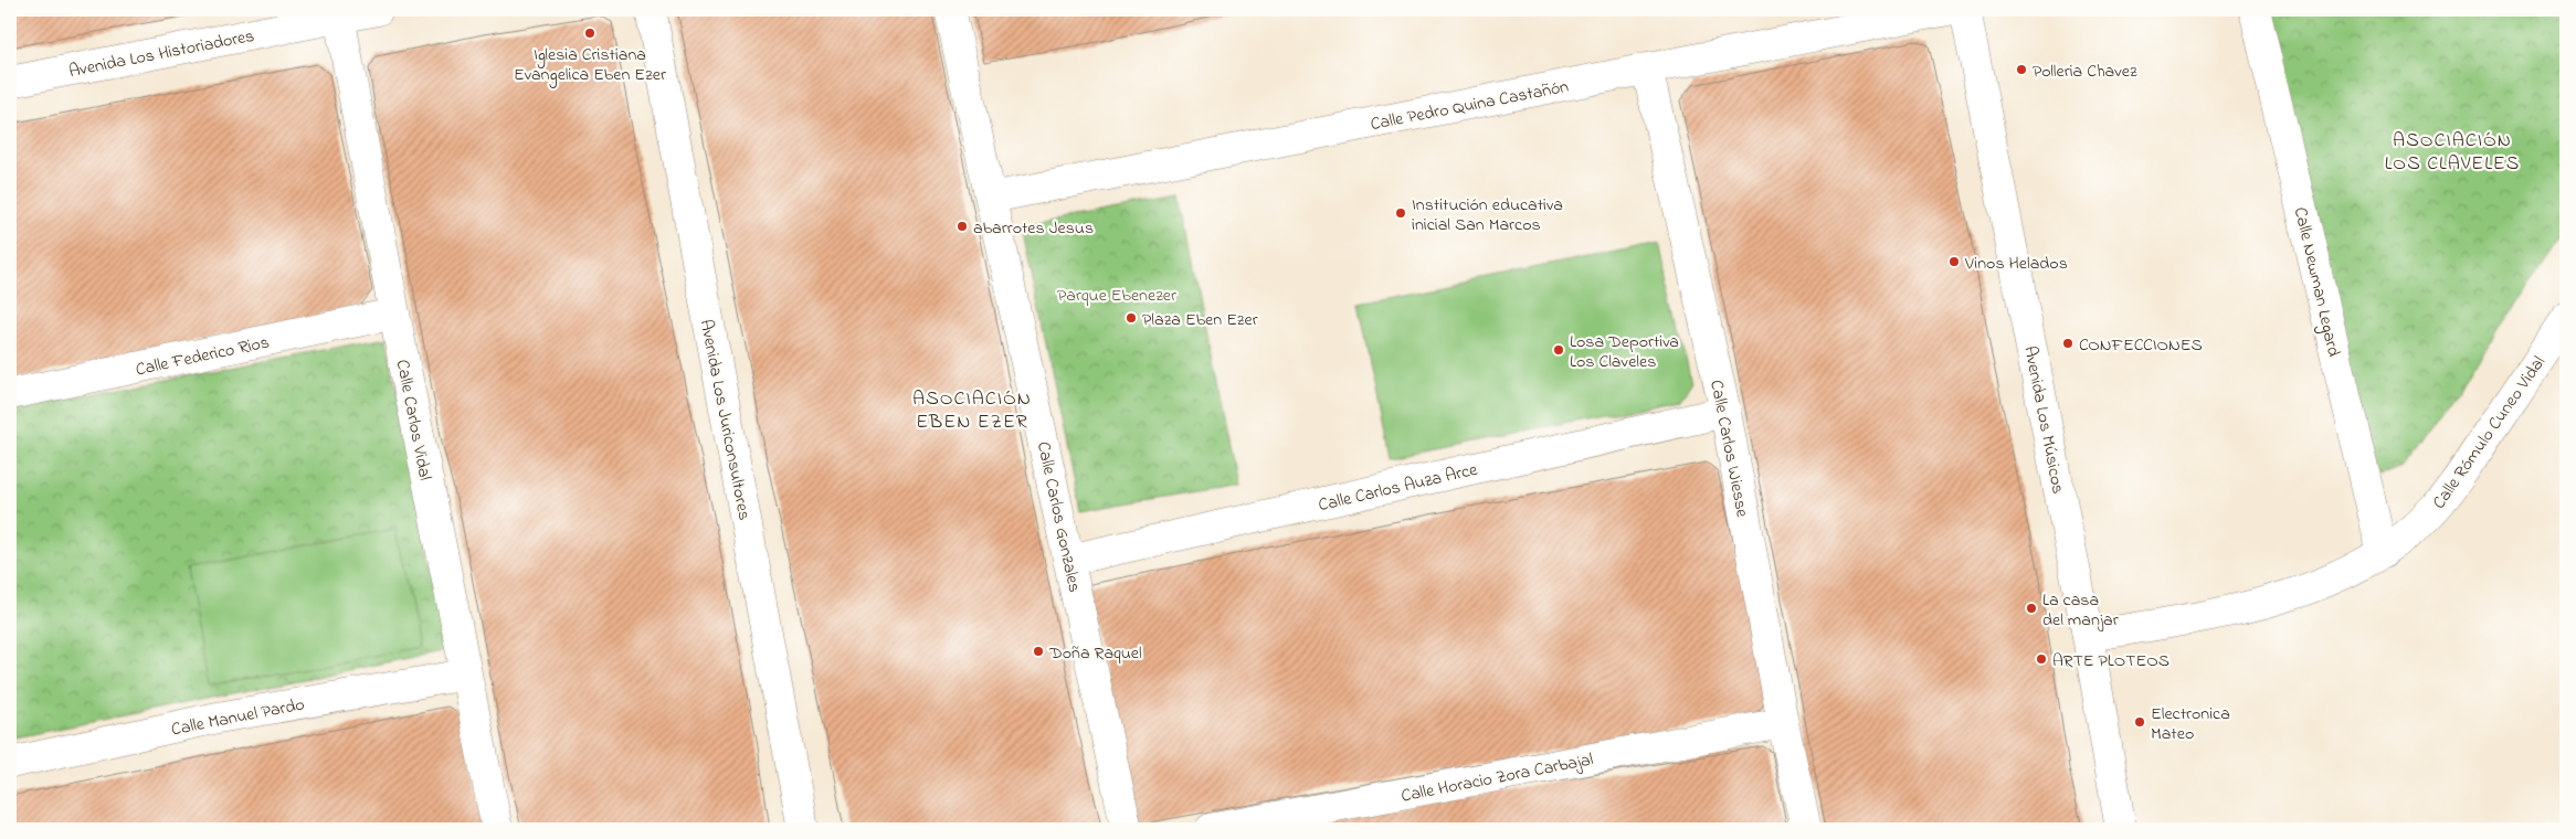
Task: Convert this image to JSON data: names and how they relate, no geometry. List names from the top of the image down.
{
  "streets": {
    "street": [
      "Avenida Los Historiadores",
      "Calle Pedro Quina Castañón",
      "Calle Newman Legard",
      "Calle Federico Rios",
      "Calle Carlos Vidal",
      "Avenida Los Juriconsultores",
      "Avenida Los Músicos",
      "Calle Rómulo Cuneo Vidal",
      "Calle Carlos Wiesse",
      "Calle Carlos Auza Arce",
      "Calle Carlos Gonzales",
      "Calle Manuel Pardo",
      "Calle Horacio Zora Carbajal"
    ]
  },
  "crossings": [
    ["Avenida Los Historiadores", "Calle Carlos Vidal"],
    ["Calle Pedro Quina Castañón", "Calle Carlos Wiesse"],
    ["Calle Pedro Quina Castañón", "Calle Carlos Gonzales"],
    ["Calle Newman Legard", "Calle Rómulo Cuneo Vidal"],
    ["Calle Federico Rios", "Calle Carlos Vidal"],
    ["Calle Carlos Vidal", "Calle Manuel Pardo"],
    ["Avenida Los Músicos", "Calle Rómulo Cuneo Vidal"],
    ["Calle Carlos Wiesse", "Calle Carlos Auza Arce"],
    ["Calle Carlos Wiesse", "Calle Horacio Zora Carbajal"],
    ["Calle Carlos Auza Arce", "Calle Carlos Gonzales"]
  ],
  "districts": ["ASOCIACIÓN LOS CLAVELES", "ASOCIACIÓN EBEN EZER"],
  "parks": ["Parque Ebenezer"],
  "places": [
    "Iglesia Cristiana Evangelica Eben Ezer",
    "Polleria Chavez",
    "Institución educativa inicial San Marcos",
    "abarrotes Jesus",
    "Vinos Helados",
    "Plaza Eben Ezer",
    "CONFECCIONES",
    "Losa Deportiva Los Claveles",
    "La casa del manjar",
    "Doña Raquel",
    "ARTE PLOTEOS",
    "Electronica Mateo"
  ]
}
